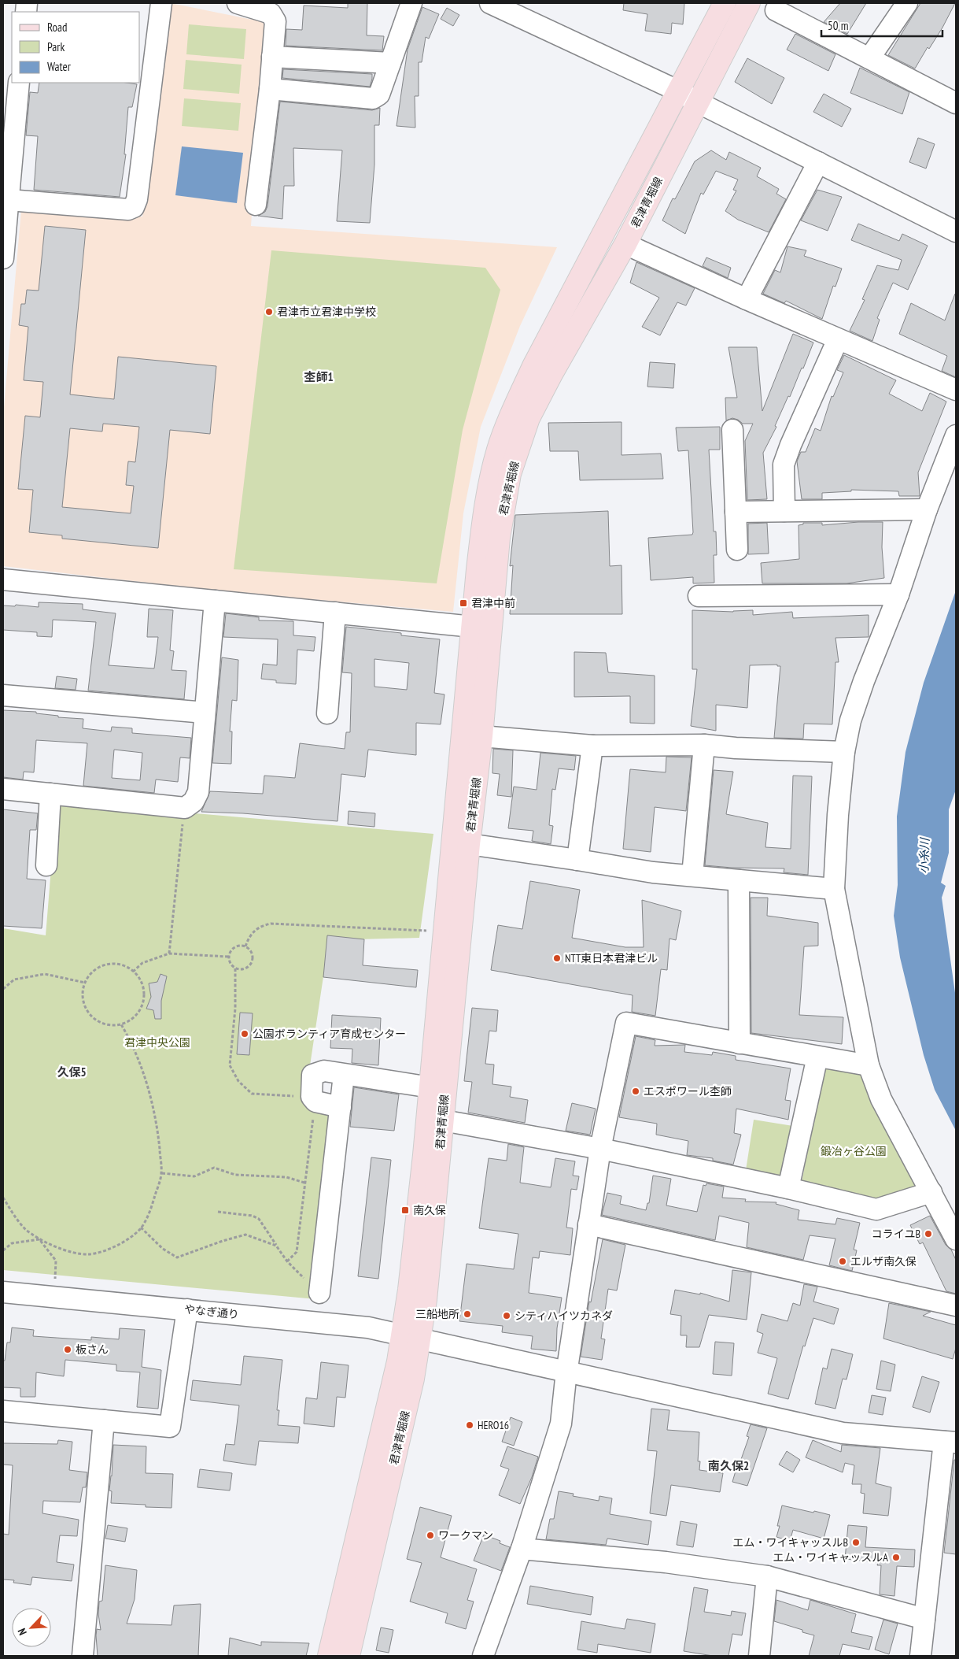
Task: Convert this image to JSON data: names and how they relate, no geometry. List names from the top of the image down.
{
  "streets": {
    "main road": ["君津青堀線"],
    "street": ["やなぎ通り"]
  },
  "crossings": [
    ["君津青堀線", "やなぎ通り"]
  ],
  "districts": ["杢師1", "久保5", "南久保2"],
  "water": ["小糸川"],
  "parks": ["君津中央公園", "鍛冶ヶ谷公園"],
  "places": {
    "other": [
      "君津市立君津中学校",
      "NTT東日本君津ビル",
      "公園ボランティア育成センター",
      "エスポワール杢師",
      "コライユB",
      "エルザ南久保",
      "三船地所",
      "シティハイツカネダ",
      "板さん",
      "HERO16",
      "ワークマン",
      "エム・ワイキャッスルB",
      "エム・ワイキャッスルA"
    ],
    "transit": ["君津中前", "南久保"]
  },
  "legend": ["Road", "Park", "Water"],
  "scale_bar": "50 m",
  "north": "bottom left"
}
